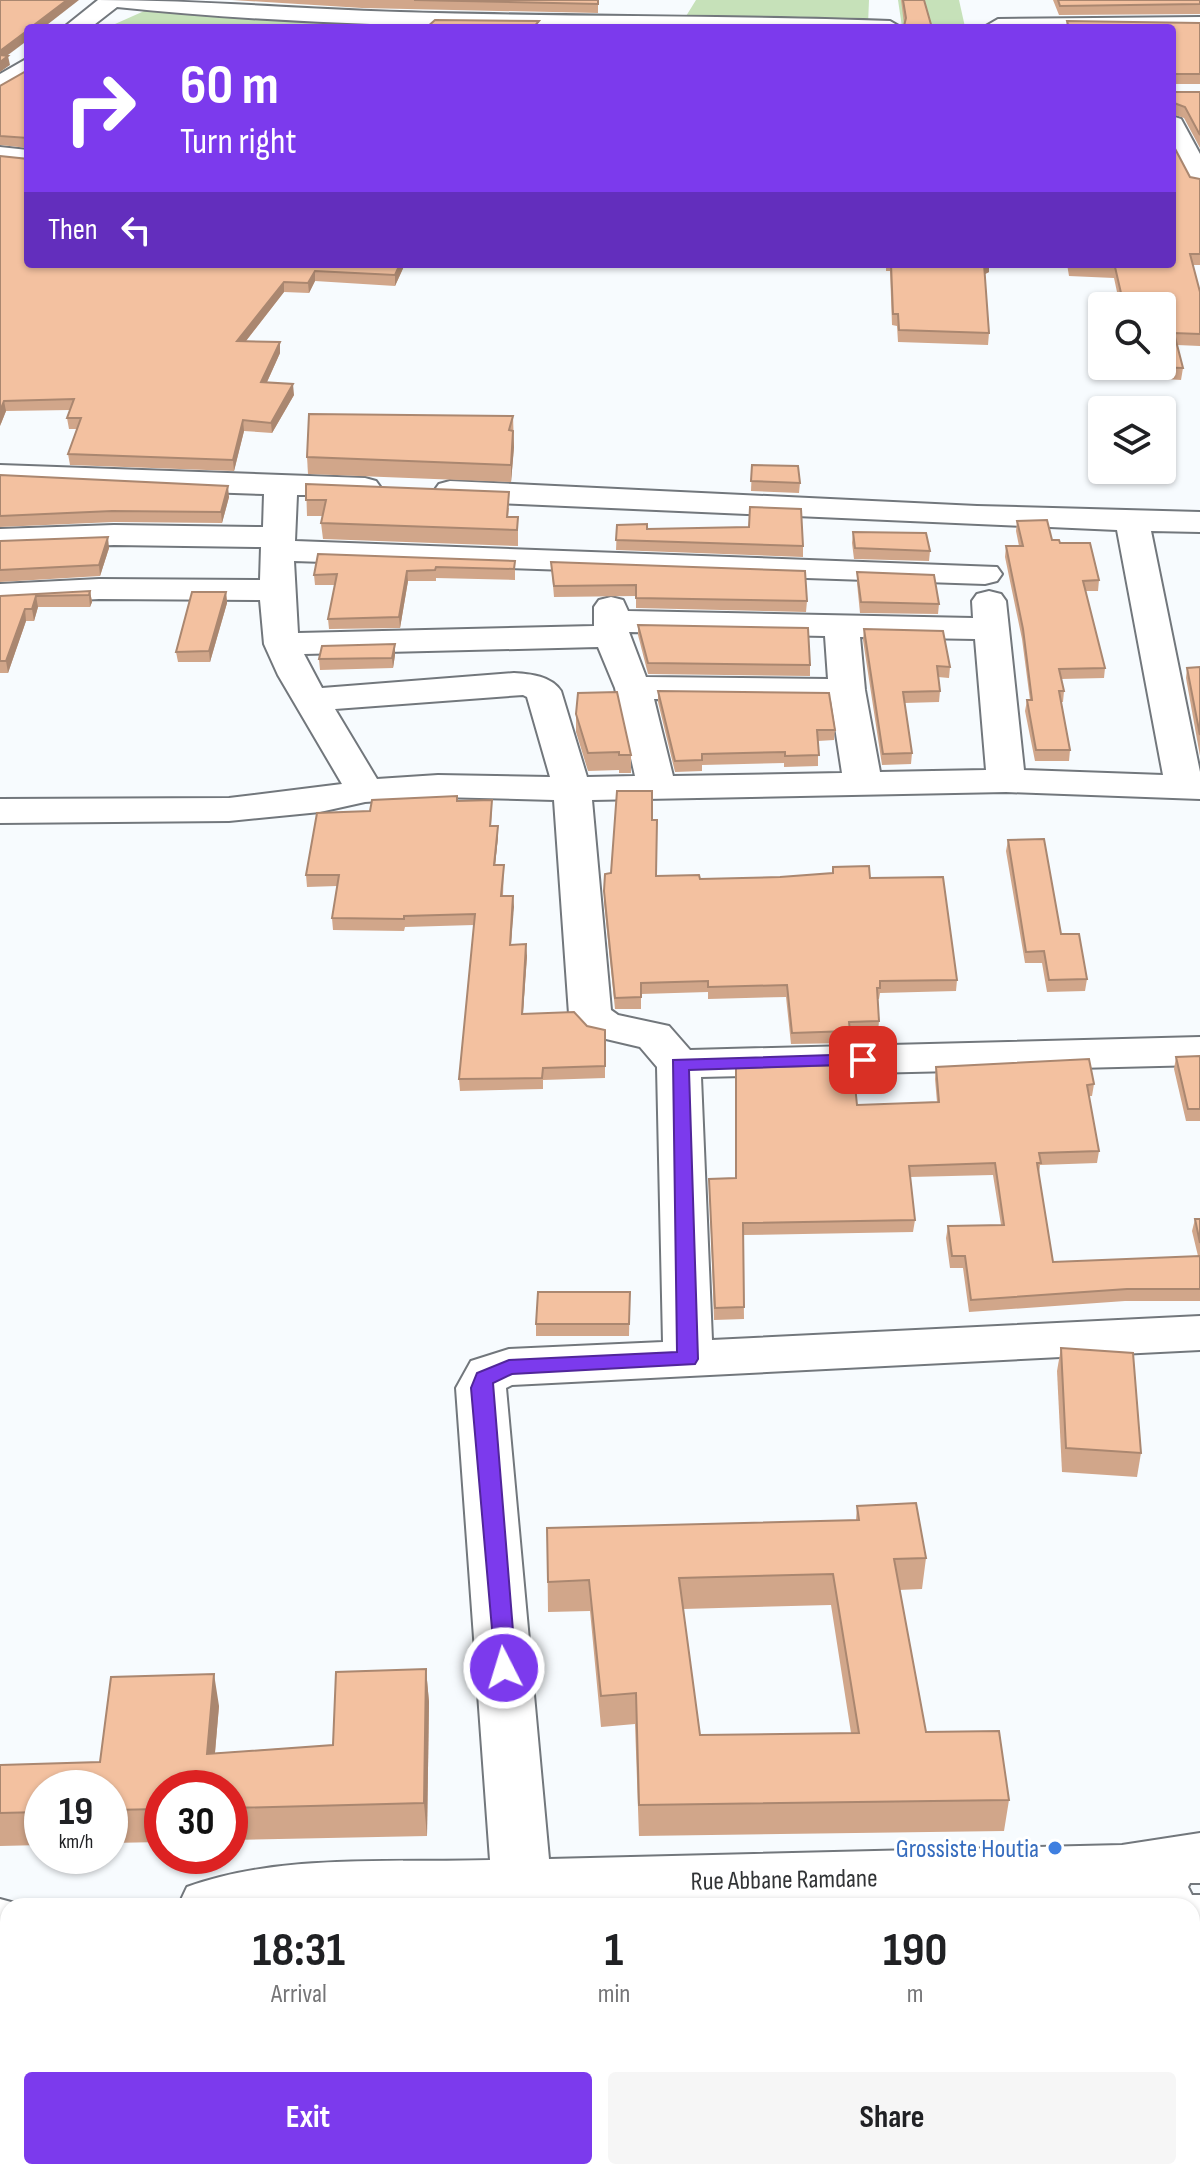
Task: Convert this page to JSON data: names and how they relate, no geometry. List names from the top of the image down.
{
  "streets": {
    "street": ["Rue Abbane Ramdane"]
  },
  "places": ["Grossiste Houtia"],
  "page": {
    "turn": ["60 m", "Turn right"],
    "then": "Then",
    "speed": "19 km/h",
    "limit": "30",
    "eta": [
      "18:31",
      "Arrival",
      "1",
      "min",
      "190",
      "m"
    ],
    "buttons": ["Exit", "Share"]
  }
}
